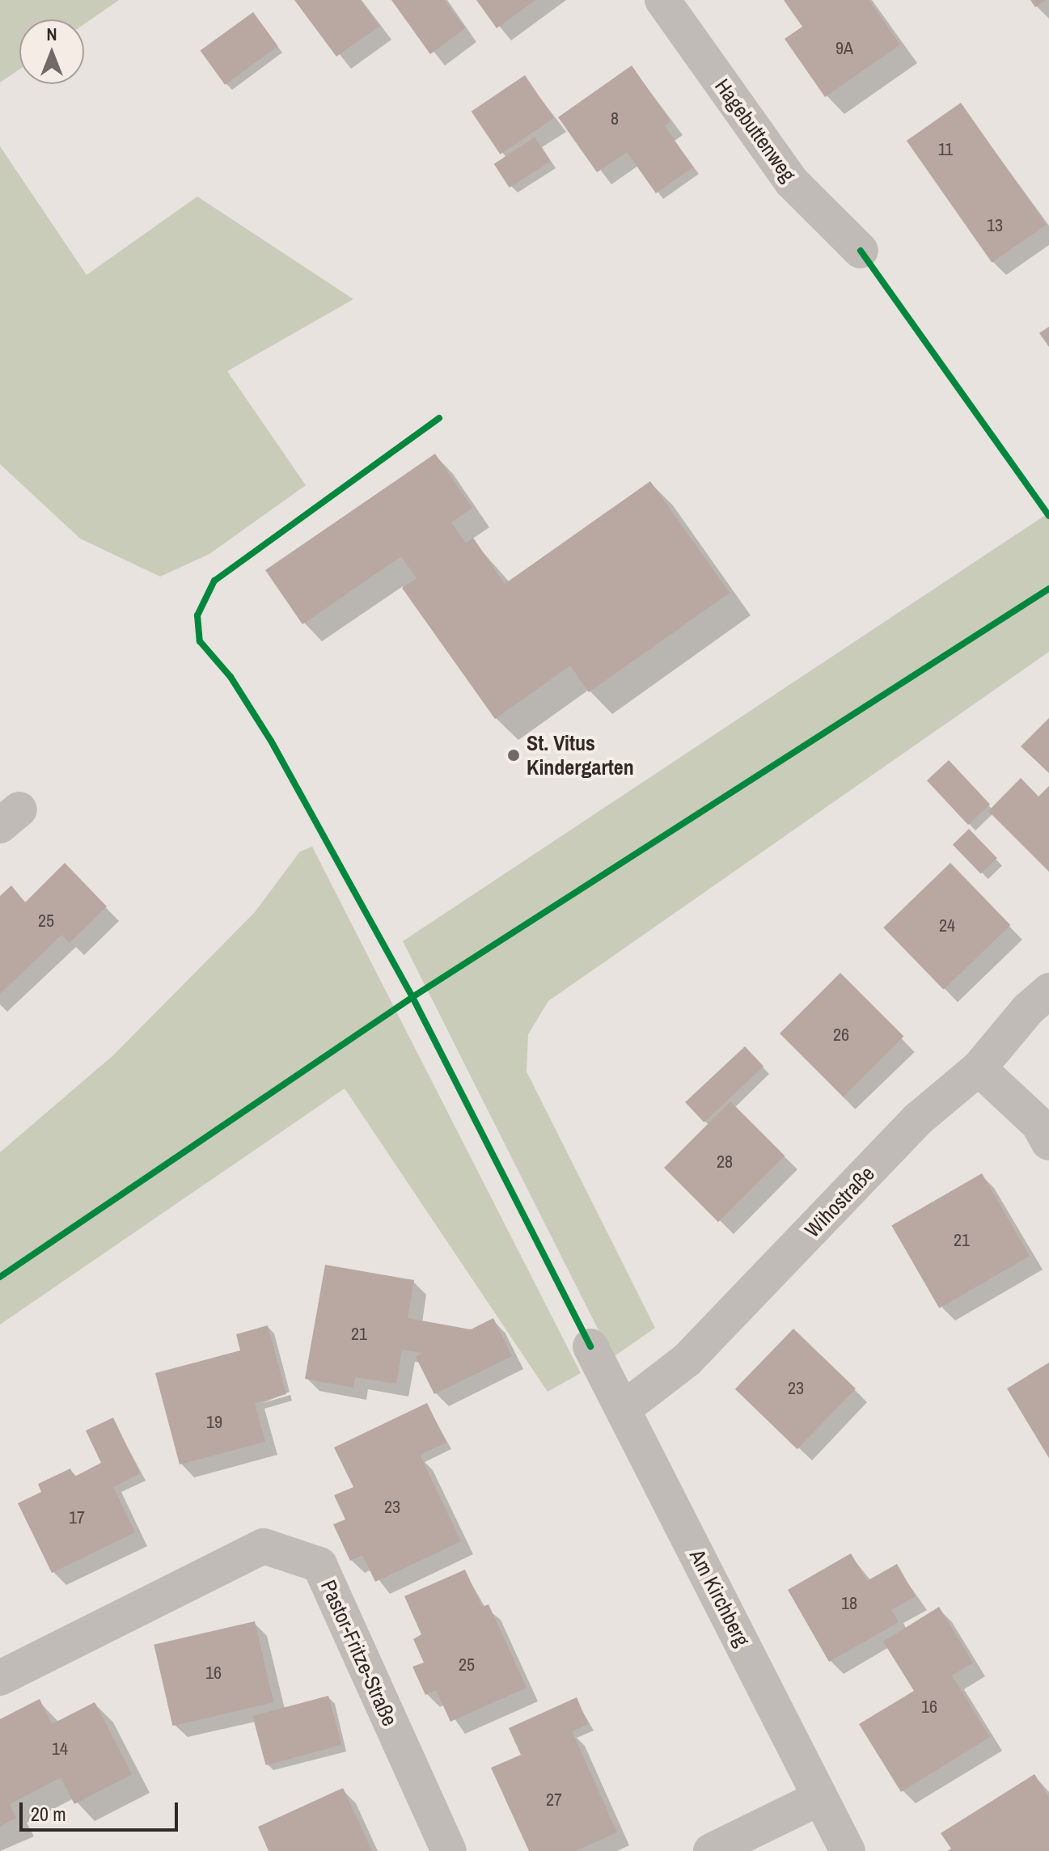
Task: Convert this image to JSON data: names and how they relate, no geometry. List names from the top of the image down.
{
  "streets": {
    "street": [
      "Hagebuttenweg",
      "Wihostraße",
      "Am Kirchberg",
      "Pastor-Fritze-Straße"
    ]
  },
  "crossings": [
    ["Wihostraße", "Am Kirchberg"]
  ],
  "places": ["St. Vitus Kindergarten"],
  "house_numbers": [
    "9A",
    "8",
    "11",
    "13",
    "25",
    "24",
    "26",
    "28",
    "21",
    "21",
    "23",
    "19",
    "23",
    "17",
    "18",
    "25",
    "16",
    "16",
    "14",
    "27"
  ],
  "scale_bar": "20 m",
  "north": "top"
}
